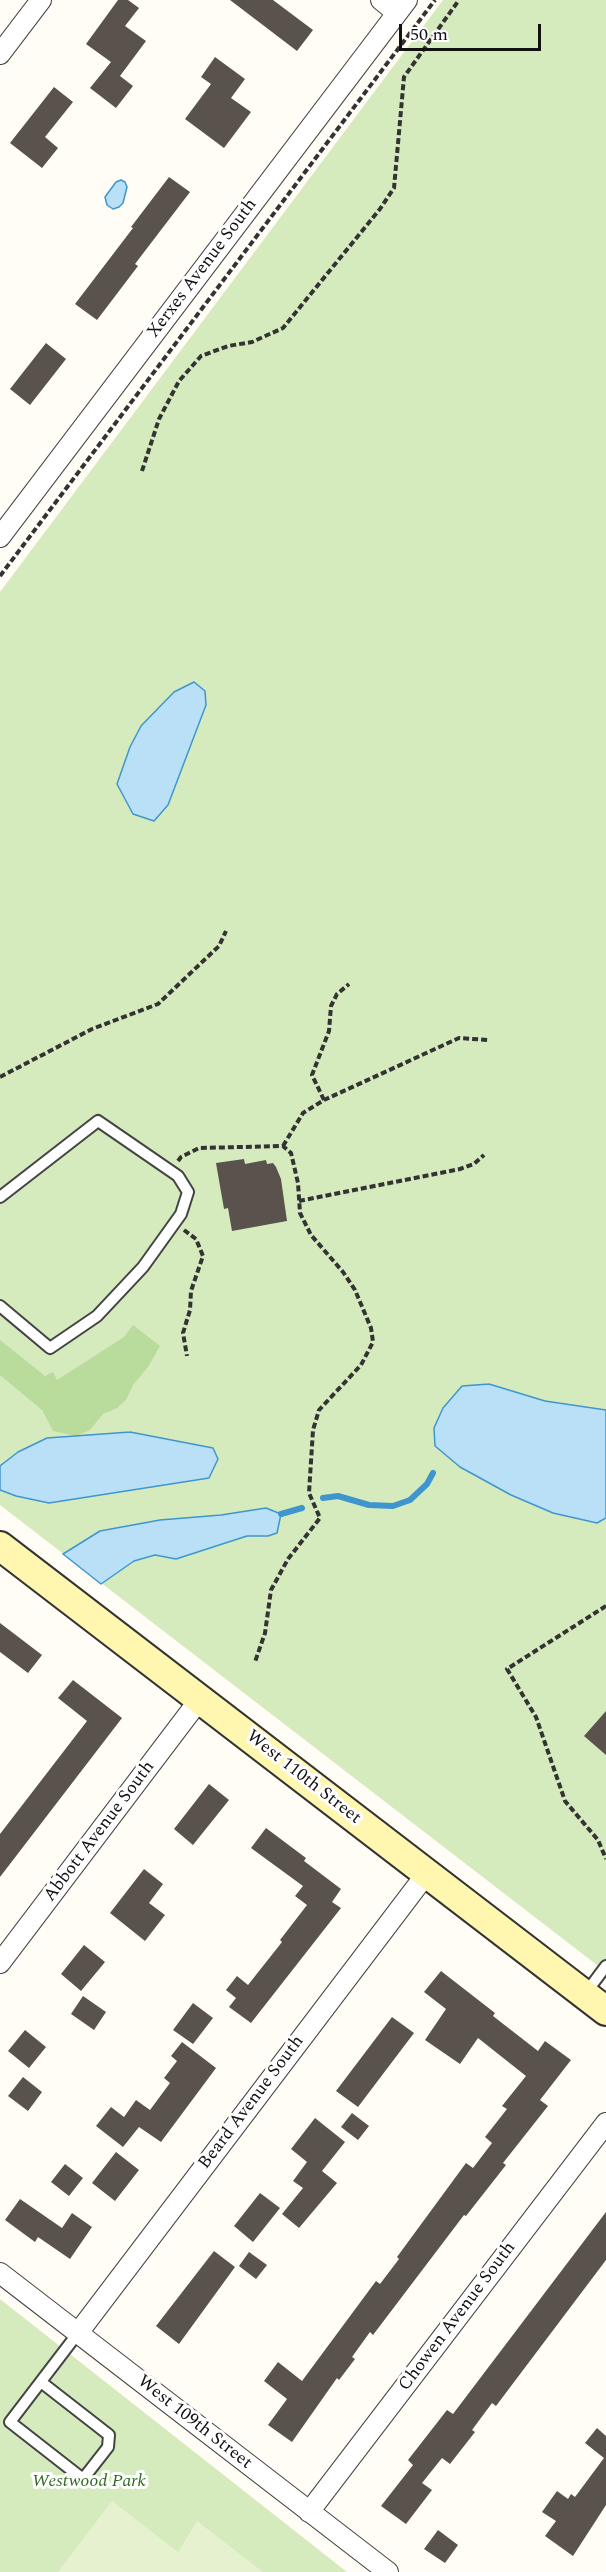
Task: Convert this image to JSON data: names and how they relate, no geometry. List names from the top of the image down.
{
  "streets": {
    "street": [
      "Xerxes Avenue South",
      "West 110th Street",
      "Abbott Avenue South",
      "Beard Avenue South",
      "Chowen Avenue South",
      "West 109th Street"
    ]
  },
  "crossings": [
    ["West 110th Street", "Abbott Avenue South"],
    ["West 110th Street", "Beard Avenue South"],
    ["Beard Avenue South", "West 109th Street"],
    ["Chowen Avenue South", "West 109th Street"]
  ],
  "parks": ["Westwood Park"],
  "scale_bar": "50 m"
}
